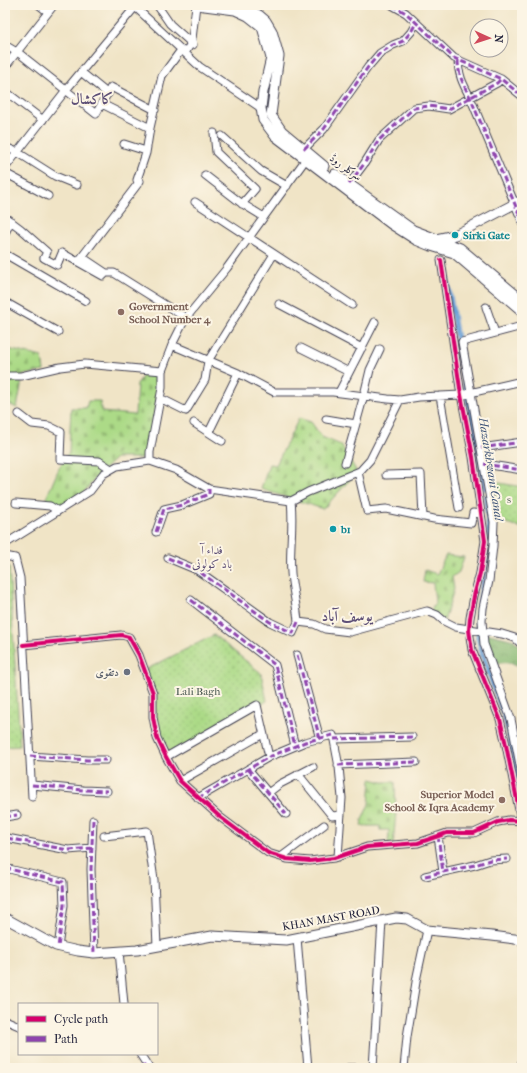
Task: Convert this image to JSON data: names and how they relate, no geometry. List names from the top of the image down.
{
  "streets": {
    "main road": ["سرکلر روڈ", "KHAN MAST ROAD"]
  },
  "districts": ["کاکشال", "فداء آ باد کولونی", "یوسف آباد"],
  "water": ["Hazarkhwani Canal"],
  "parks": ["s", "Lali Bagh"],
  "places": [
    "Sirki Gate",
    "Government School Number 4",
    "b1",
    "دتقوى",
    "Superior Model School & Iqra Academy"
  ],
  "legend": ["Cycle path", "Path"],
  "north": "right"
}
